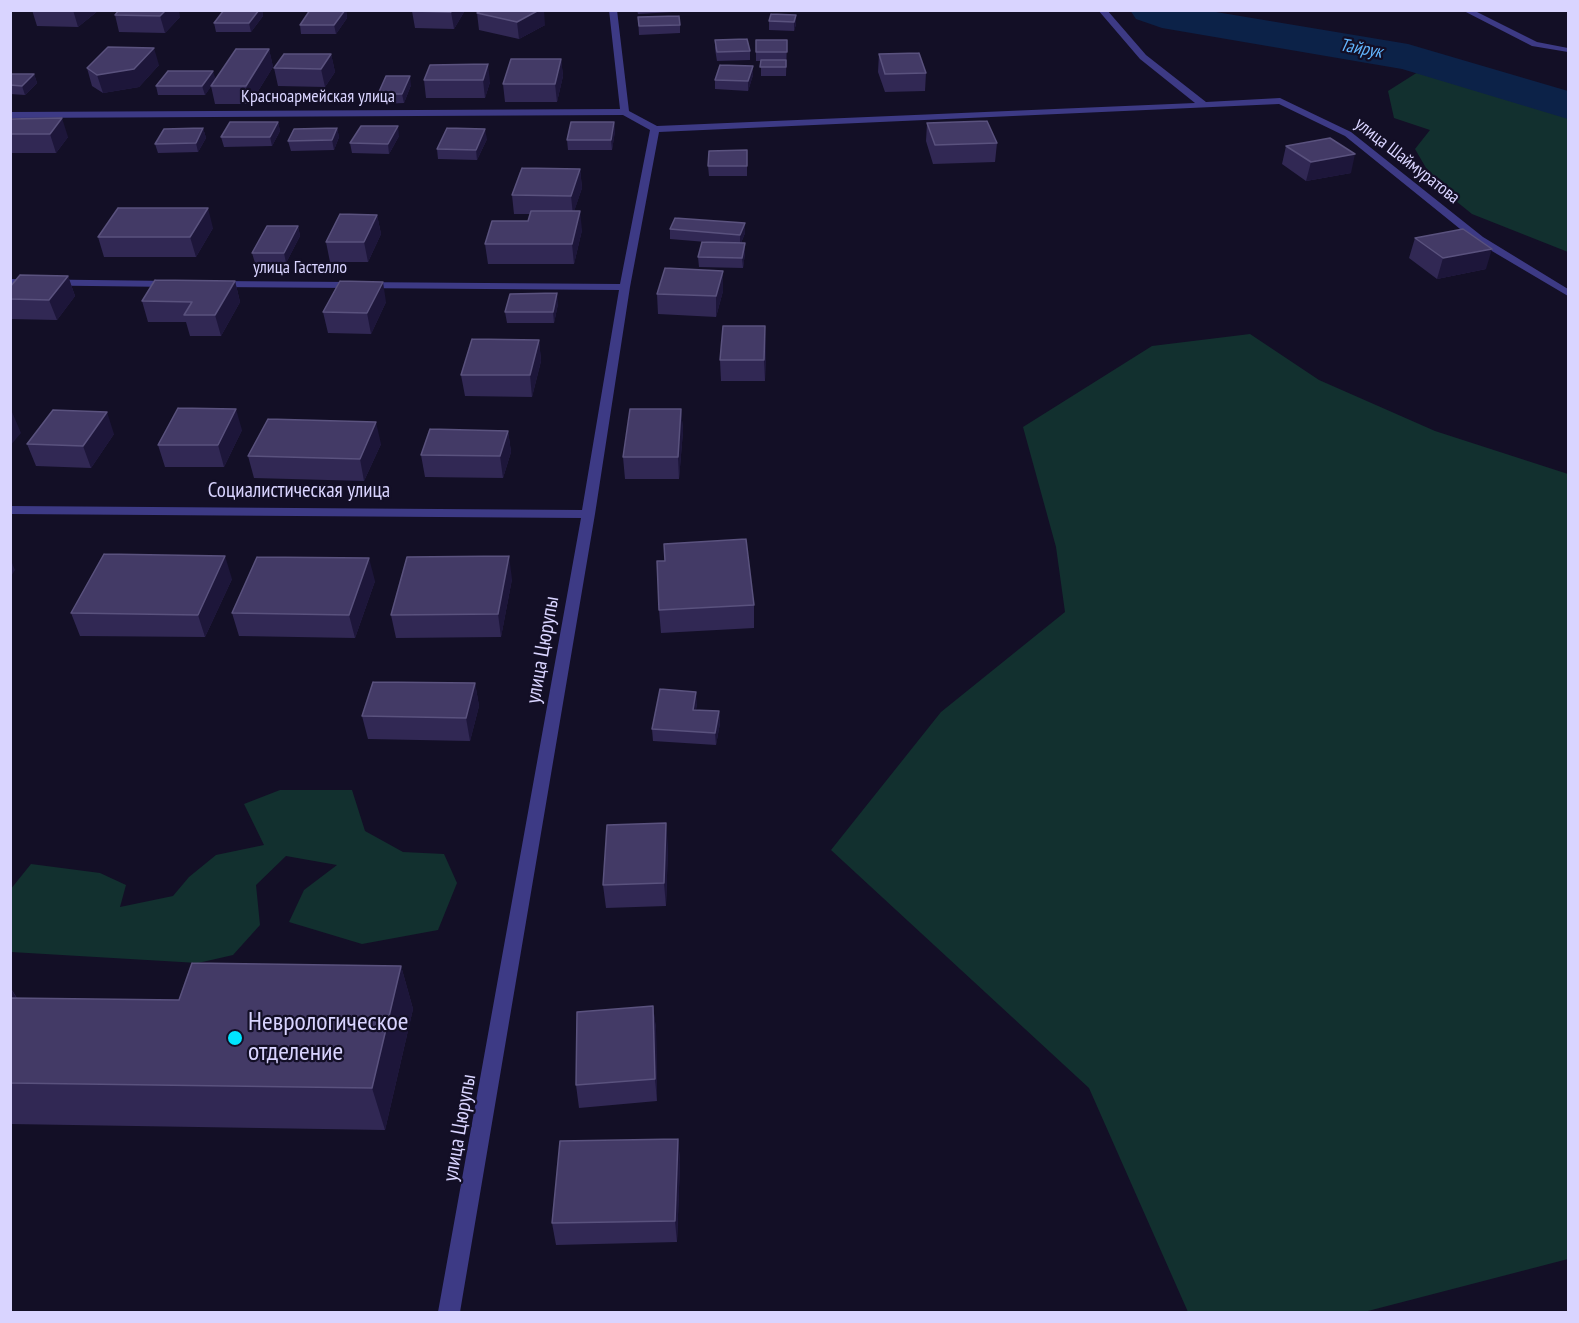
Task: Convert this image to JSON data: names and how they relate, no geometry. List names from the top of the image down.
{
  "streets": {
    "street": [
      "Красноармейская улица",
      "улица Шаймуратова",
      "улица Гастелло",
      "Социалистическая улица",
      "улица Цюрупы"
    ]
  },
  "crossings": [
    ["улица Шаймуратова", "улица Цюрупы"],
    ["улица Гастелло", "улица Цюрупы"],
    ["Социалистическая улица", "улица Цюрупы"]
  ],
  "water": ["Тайрук"],
  "places": ["Неврологическое отделение"]
}
